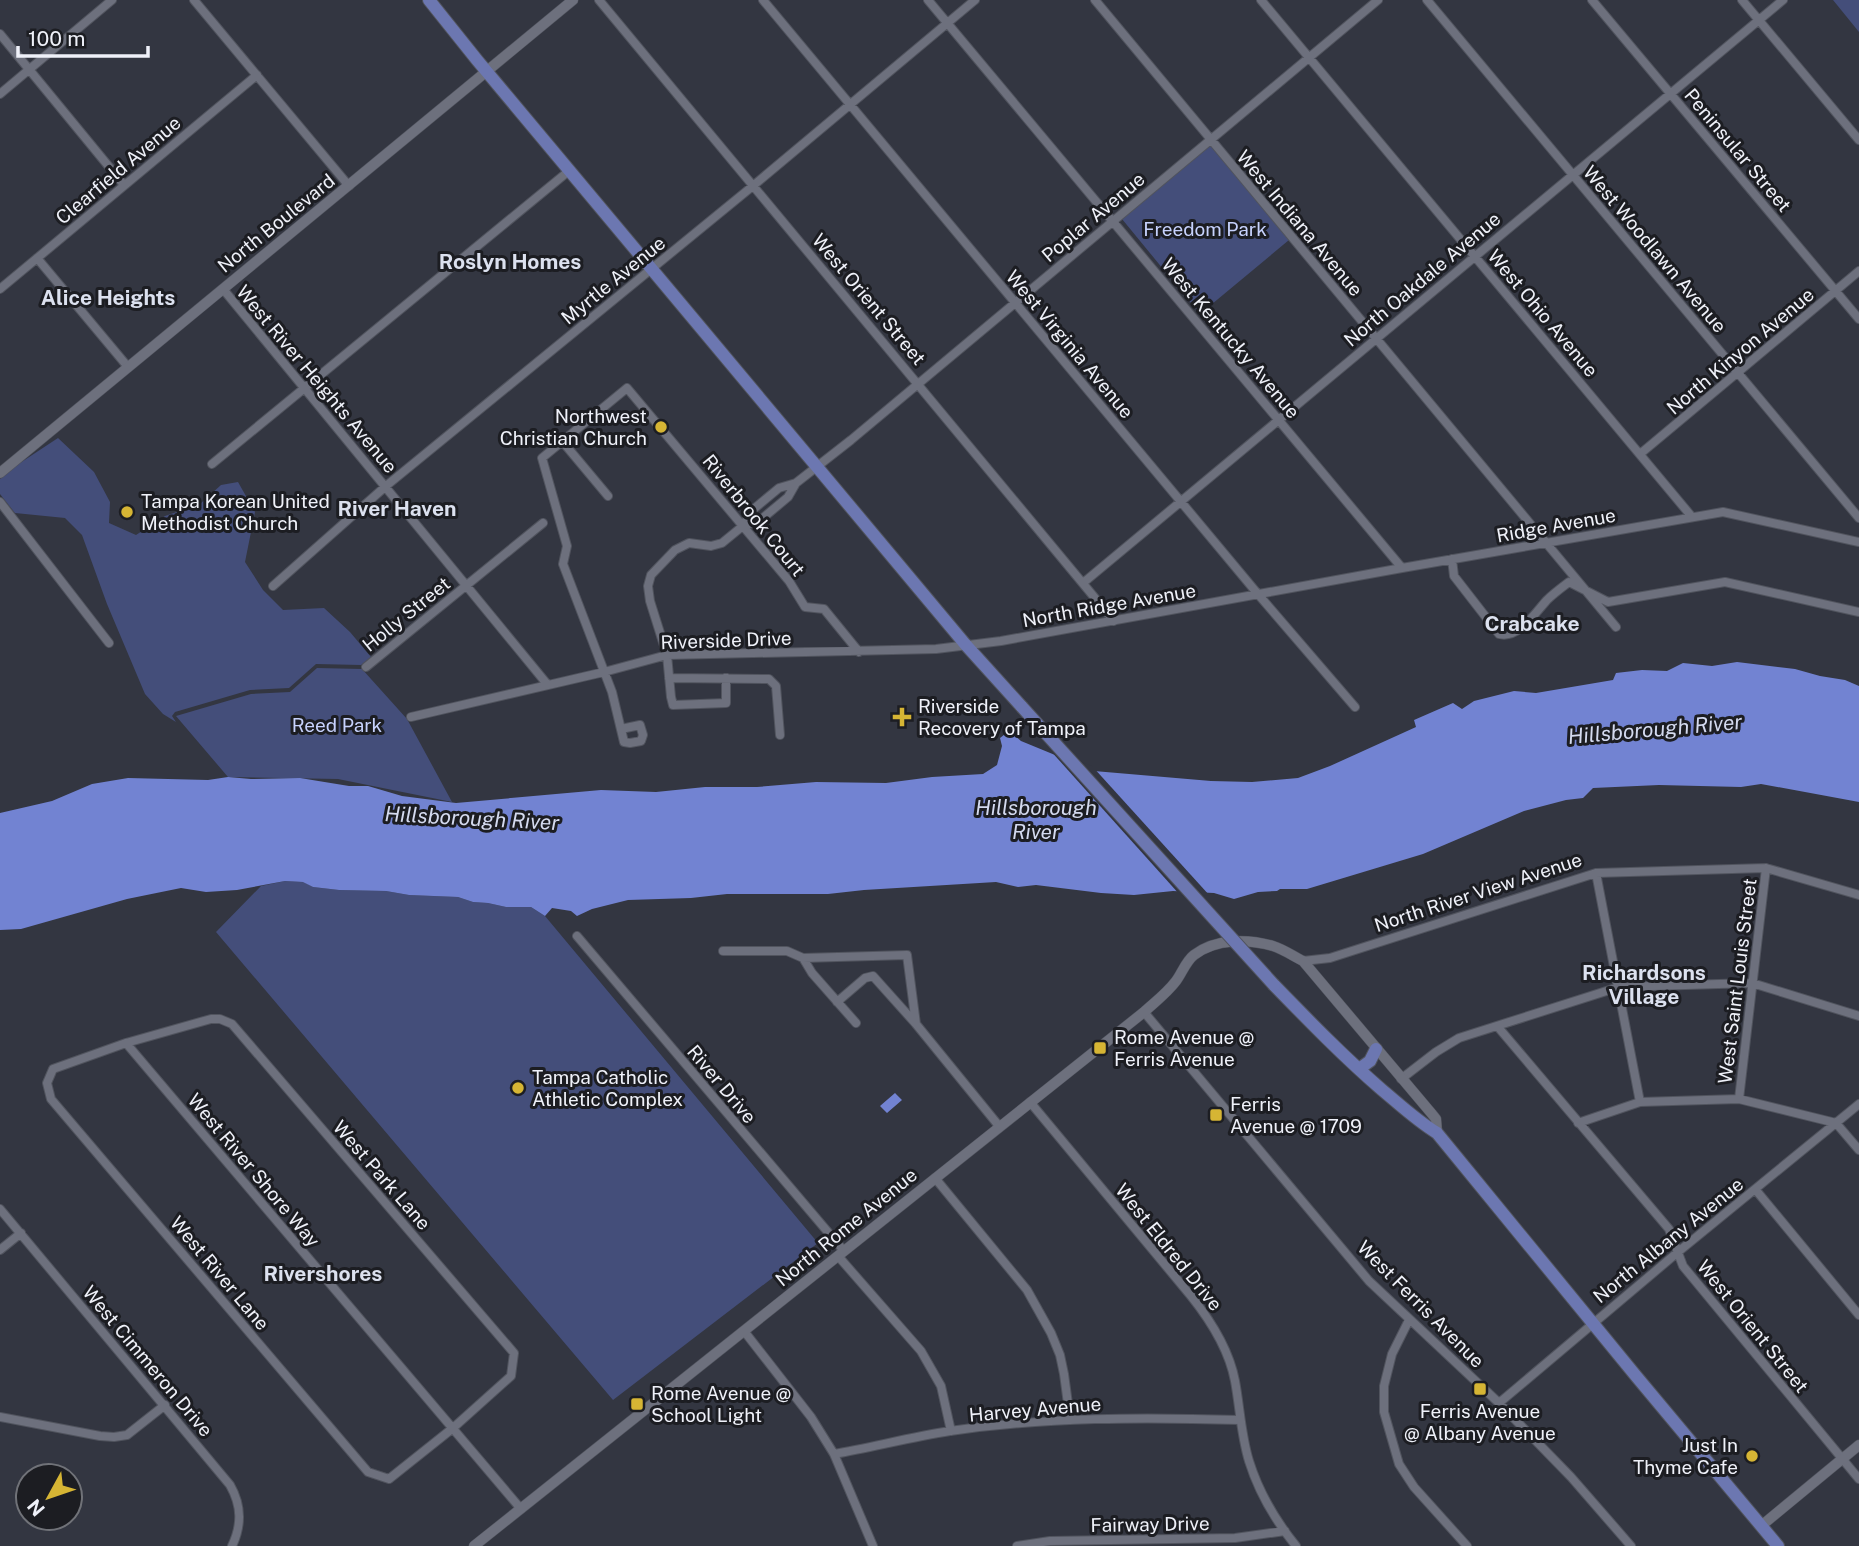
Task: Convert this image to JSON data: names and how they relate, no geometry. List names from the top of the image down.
{
  "streets": {
    "street": [
      "Peninsular Street",
      "Clearfield Avenue",
      "Poplar Avenue",
      "North Boulevard",
      "West Indiana Avenue",
      "West Woodlawn Avenue",
      "North Oakdale Avenue",
      "Myrtle Avenue",
      "West Orient Street",
      "West Ohio Avenue",
      "West Kentucky Avenue",
      "West Virginia Avenue",
      "North Kinyon Avenue",
      "West River Heights Avenue",
      "Riverbrook Court",
      "Ridge Avenue",
      "North Ridge Avenue",
      "Holly Street",
      "Riverside Drive",
      "North River View Avenue",
      "West Saint Louis Street",
      "River Drive",
      "West River Shore Way",
      "West Park Lane",
      "North Rome Avenue",
      "North Albany Avenue",
      "West Eldred Drive",
      "West River Lane",
      "West Ferris Avenue",
      "West Cimmeron Drive",
      "Harvey Avenue",
      "Fairway Drive"
    ]
  },
  "crossings": [
    ["Peninsular Street", "North Oakdale Avenue"],
    ["Peninsular Street", "North Kinyon Avenue"],
    ["Poplar Avenue", "West Indiana Avenue"],
    ["Poplar Avenue", "West Orient Street"],
    ["Poplar Avenue", "West Ohio Avenue"],
    ["Poplar Avenue", "West Kentucky Avenue"],
    ["Poplar Avenue", "West Virginia Avenue"],
    ["Poplar Avenue", "Riverbrook Court"],
    ["Poplar Avenue", "Riverside Drive"],
    ["North Boulevard", "West River Heights Avenue"],
    ["West Indiana Avenue", "North Oakdale Avenue"],
    ["West Indiana Avenue", "Ridge Avenue"],
    ["West Woodlawn Avenue", "North Oakdale Avenue"],
    ["West Woodlawn Avenue", "North Kinyon Avenue"],
    ["North Oakdale Avenue", "West Orient Street"],
    ["North Oakdale Avenue", "West Ohio Avenue"],
    ["North Oakdale Avenue", "West Kentucky Avenue"],
    ["North Oakdale Avenue", "West Virginia Avenue"],
    ["Myrtle Avenue", "West Orient Street"],
    ["Myrtle Avenue", "West Kentucky Avenue"],
    ["Myrtle Avenue", "West Virginia Avenue"],
    ["Myrtle Avenue", "West River Heights Avenue"],
    ["West Orient Street", "North Ridge Avenue"],
    ["West Orient Street", "North Albany Avenue"],
    ["West Ohio Avenue", "North Kinyon Avenue"],
    ["West Ohio Avenue", "Ridge Avenue"],
    ["West Kentucky Avenue", "Ridge Avenue"],
    ["West Virginia Avenue", "Ridge Avenue"],
    ["West Virginia Avenue", "North Ridge Avenue"],
    ["West River Heights Avenue", "Holly Street"],
    ["West River Heights Avenue", "Riverside Drive"],
    ["Riverbrook Court", "Riverside Drive"],
    ["Ridge Avenue", "North Ridge Avenue"],
    ["North Ridge Avenue", "Riverside Drive"],
    ["North River View Avenue", "West Saint Louis Street"],
    ["North River View Avenue", "North Rome Avenue"],
    ["River Drive", "North Rome Avenue"],
    ["River Drive", "Harvey Avenue"],
    ["West River Shore Way", "West Park Lane"],
    ["West River Shore Way", "North Rome Avenue"],
    ["West River Shore Way", "West River Lane"],
    ["West Park Lane", "West River Lane"],
    ["North Rome Avenue", "West Eldred Drive"],
    ["North Rome Avenue", "West Ferris Avenue"],
    ["North Albany Avenue", "West Ferris Avenue"],
    ["West Eldred Drive", "Harvey Avenue"],
    ["West Eldred Drive", "Fairway Drive"]
  ],
  "districts": [
    "Roslyn Homes",
    "Alice Heights",
    "River Haven",
    "Crabcake",
    "Richardsons Village",
    "Rivershores"
  ],
  "water": ["Hillsborough River"],
  "parks": ["Freedom Park", "Reed Park"],
  "places": {
    "other": [
      "Northwest Christian Church",
      "Tampa Korean United Methodist Church",
      "Tampa Catholic Athletic Complex",
      "Just In Thyme Cafe"
    ],
    "health": ["Riverside Recovery of Tampa"],
    "transit": [
      "Rome Avenue @ Ferris Avenue",
      "Ferris Avenue @ 1709",
      "Ferris Avenue @ Albany Avenue",
      "Rome Avenue @ School Light"
    ]
  },
  "scale_bar": "100 m",
  "north": "bottom left"
}
